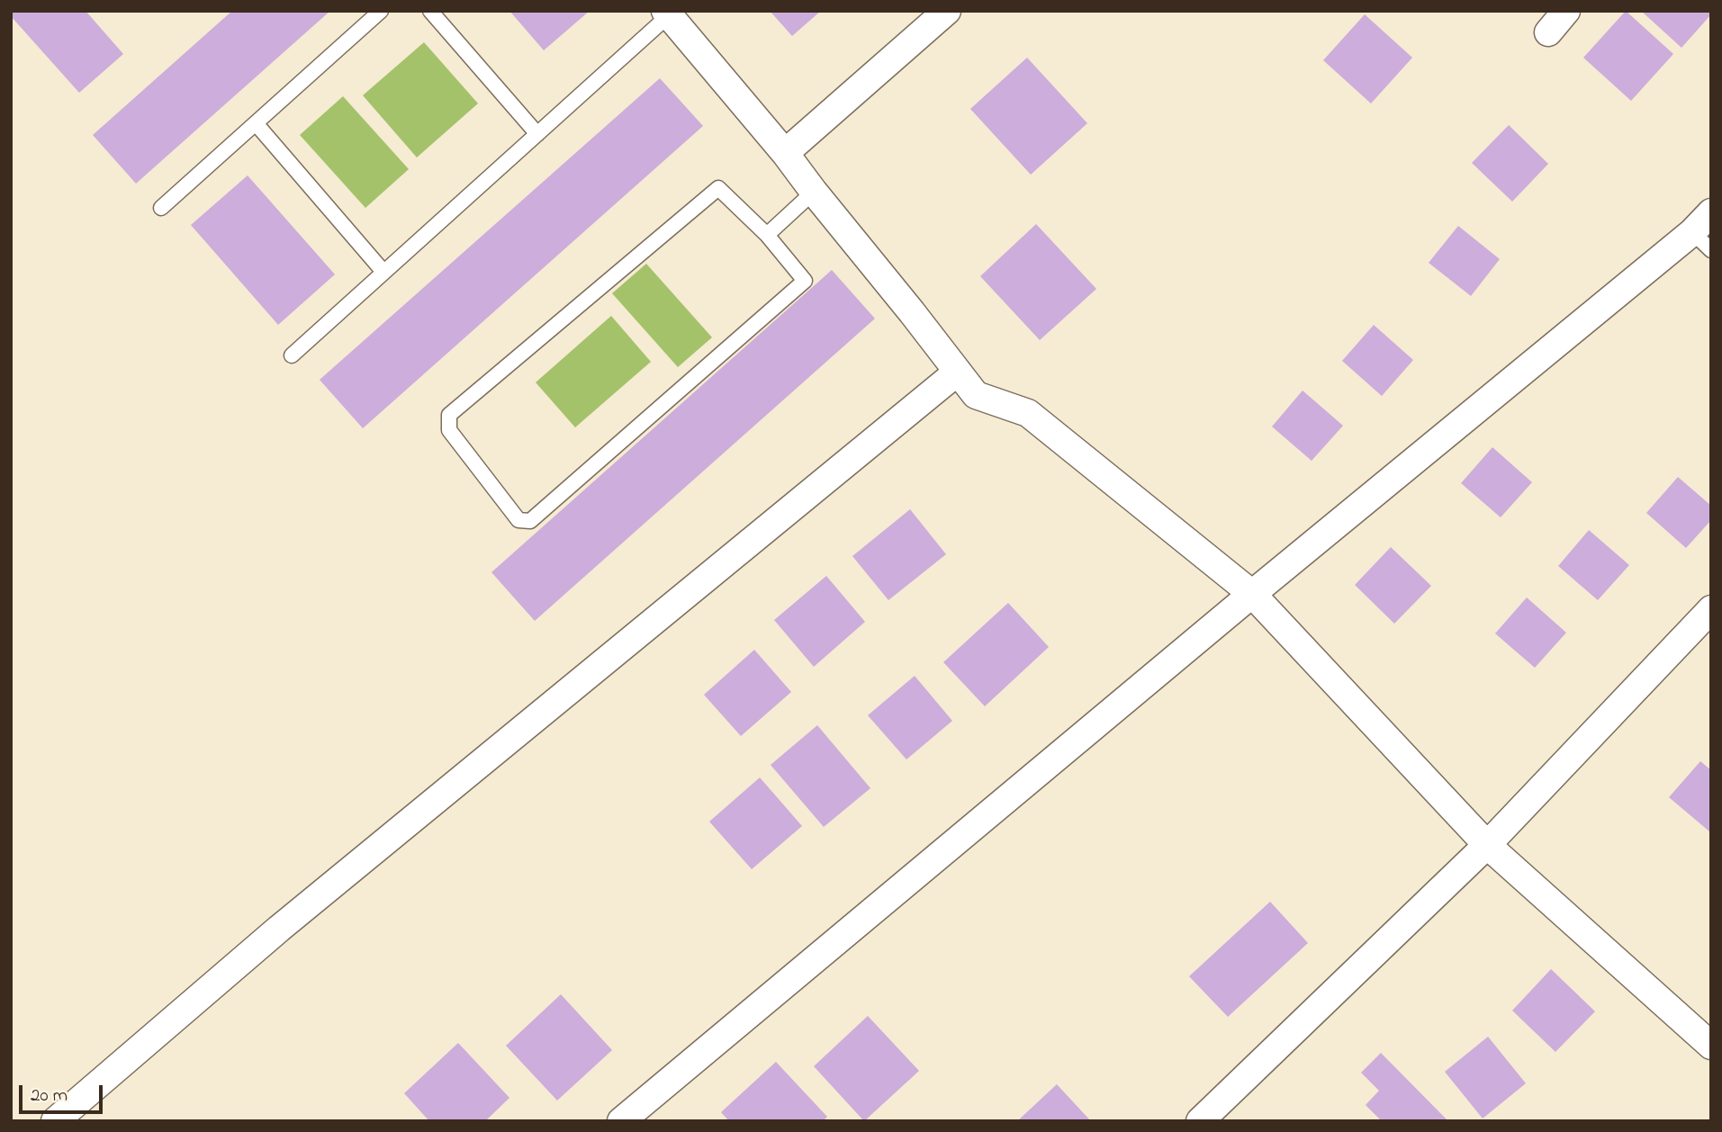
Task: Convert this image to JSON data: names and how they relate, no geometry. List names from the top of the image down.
{
  "scale_bar": "20 m"
}
